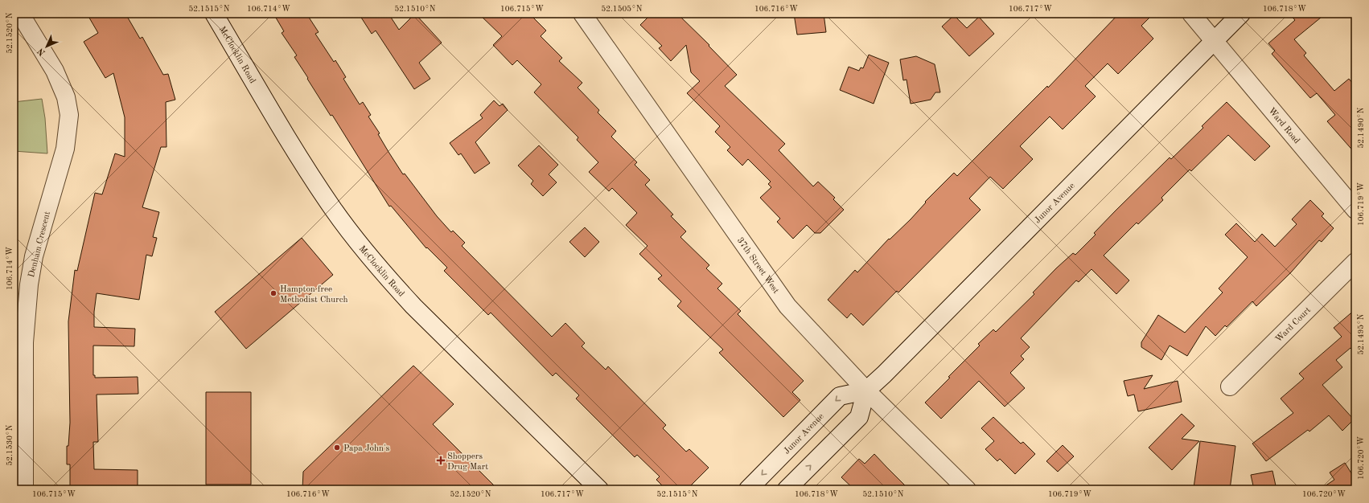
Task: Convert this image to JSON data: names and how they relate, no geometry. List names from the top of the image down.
{
  "streets": {
    "street": [
      "McClocklin Road",
      "Ward Road",
      "Junor Avenue",
      "Denham Crescent",
      "37th Street West",
      "Ward Court"
    ]
  },
  "crossings": [
    ["Ward Road", "Junor Avenue"],
    ["Junor Avenue", "37th Street West"]
  ],
  "places": {
    "other": ["Hampton free Methodist Church", "Papa John's"],
    "health": ["Shoppers Drug Mart"]
  },
  "north": "bottom left",
  "coordinates": [
    "52.1515°N",
    "106.714°W",
    "52.1510°N",
    "106.715°W",
    "52.1505°N",
    "106.716°W",
    "106.717°W",
    "106.718°W",
    "52.1520°N",
    "52.1490°N",
    "106.719°W",
    "52.1495°N",
    "52.1530°N",
    "106.720°W"
  ]
}
